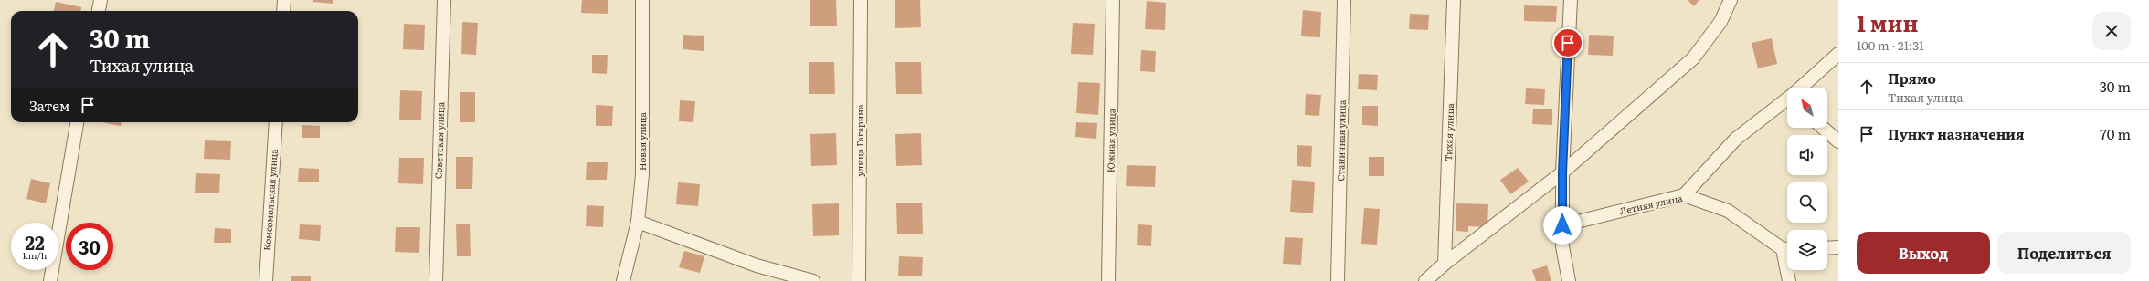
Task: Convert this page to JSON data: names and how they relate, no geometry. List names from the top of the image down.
{
  "streets": {
    "street": [
      "Тихая улица",
      "Советская улица",
      "улица Гагарина",
      "Южная улица",
      "Станичная улица",
      "Новая улица",
      "Комсомольская улица",
      "Летняя улица"
    ]
  },
  "north": "top left",
  "page": {
    "heading": ["1 мин", "100 m · 21:31"],
    "turn": ["30 m", "Тихая улица"],
    "list": [
      {
        "name": "Прямо",
        "note": "Тихая улица",
        "value": "30 m"
      },
      {
        "name": "Пункт назначения",
        "value": "70 m"
      }
    ],
    "then": "Затем",
    "speed": "22 km/h",
    "limit": "30",
    "buttons": ["Выход", "Поделиться"]
  }
}
